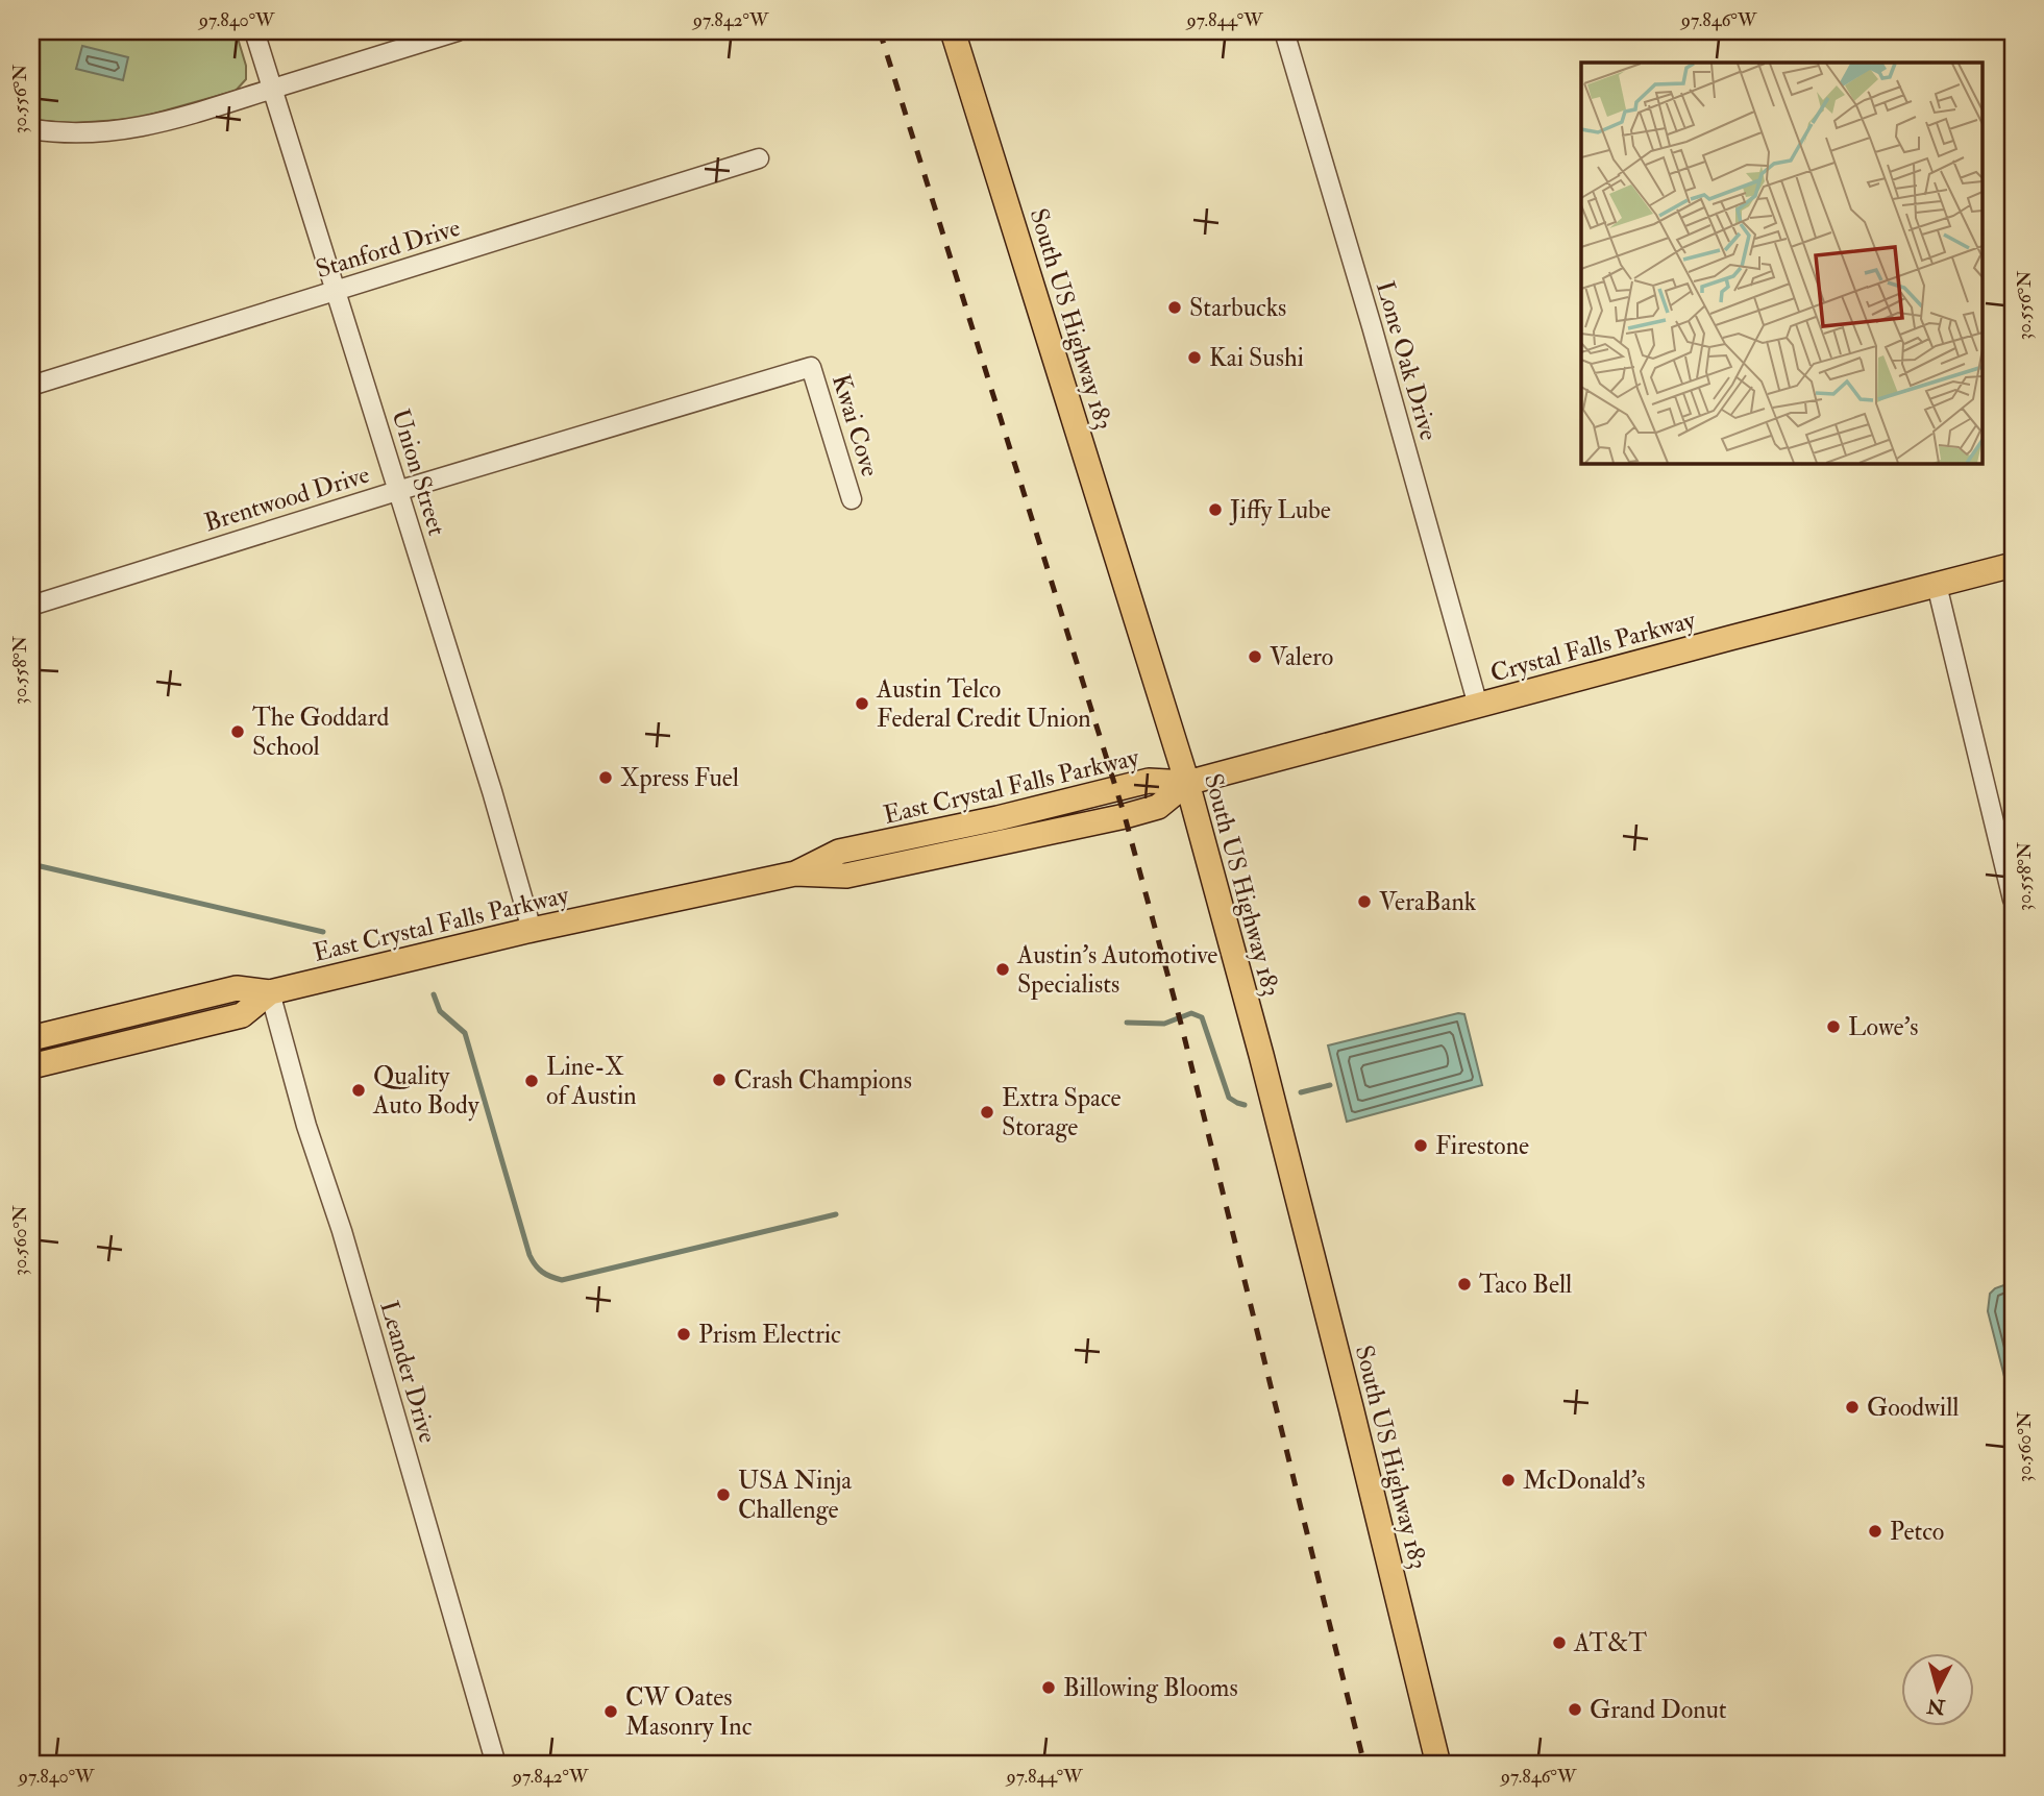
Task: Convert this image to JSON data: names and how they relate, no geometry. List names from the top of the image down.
{
  "streets": {
    "main road": ["South US Highway 183", "Crystal Falls Parkway", "East Crystal Falls Parkway"],
    "street": [
      "Stanford Drive",
      "Lone Oak Drive",
      "Kwai Cove",
      "Union Street",
      "Brentwood Drive",
      "Leander Drive"
    ]
  },
  "crossings": [
    ["Stanford Drive", "Union Street"],
    ["South US Highway 183", "Crystal Falls Parkway"],
    ["South US Highway 183", "East Crystal Falls Parkway"],
    ["Lone Oak Drive", "Crystal Falls Parkway"],
    ["Kwai Cove", "Brentwood Drive"],
    ["Union Street", "Brentwood Drive"],
    ["Union Street", "East Crystal Falls Parkway"],
    ["Crystal Falls Parkway", "East Crystal Falls Parkway"],
    ["East Crystal Falls Parkway", "Leander Drive"]
  ],
  "places": [
    "Starbucks",
    "Kai Sushi",
    "Jiffy Lube",
    "Valero",
    "Austin Telco Federal Credit Union",
    "The Goddard School",
    "Xpress Fuel",
    "VeraBank",
    "Austin's Automotive Specialists",
    "Lowe's",
    "Crash Champions",
    "Line-X of Austin",
    "Quality Auto Body",
    "Extra Space Storage",
    "Firestone",
    "Taco Bell",
    "Prism Electric",
    "Goodwill",
    "McDonald's",
    "USA Ninja Challenge",
    "Petco",
    "AT&T",
    "Billowing Blooms",
    "Grand Donut",
    "CW Oates Masonry Inc"
  ],
  "north": "bottom",
  "coordinates": [
    "97.840°W",
    "97.842°W",
    "97.844°W",
    "97.846°W",
    "30.556°N",
    "30.558°N",
    "30.560°N"
  ]
}
